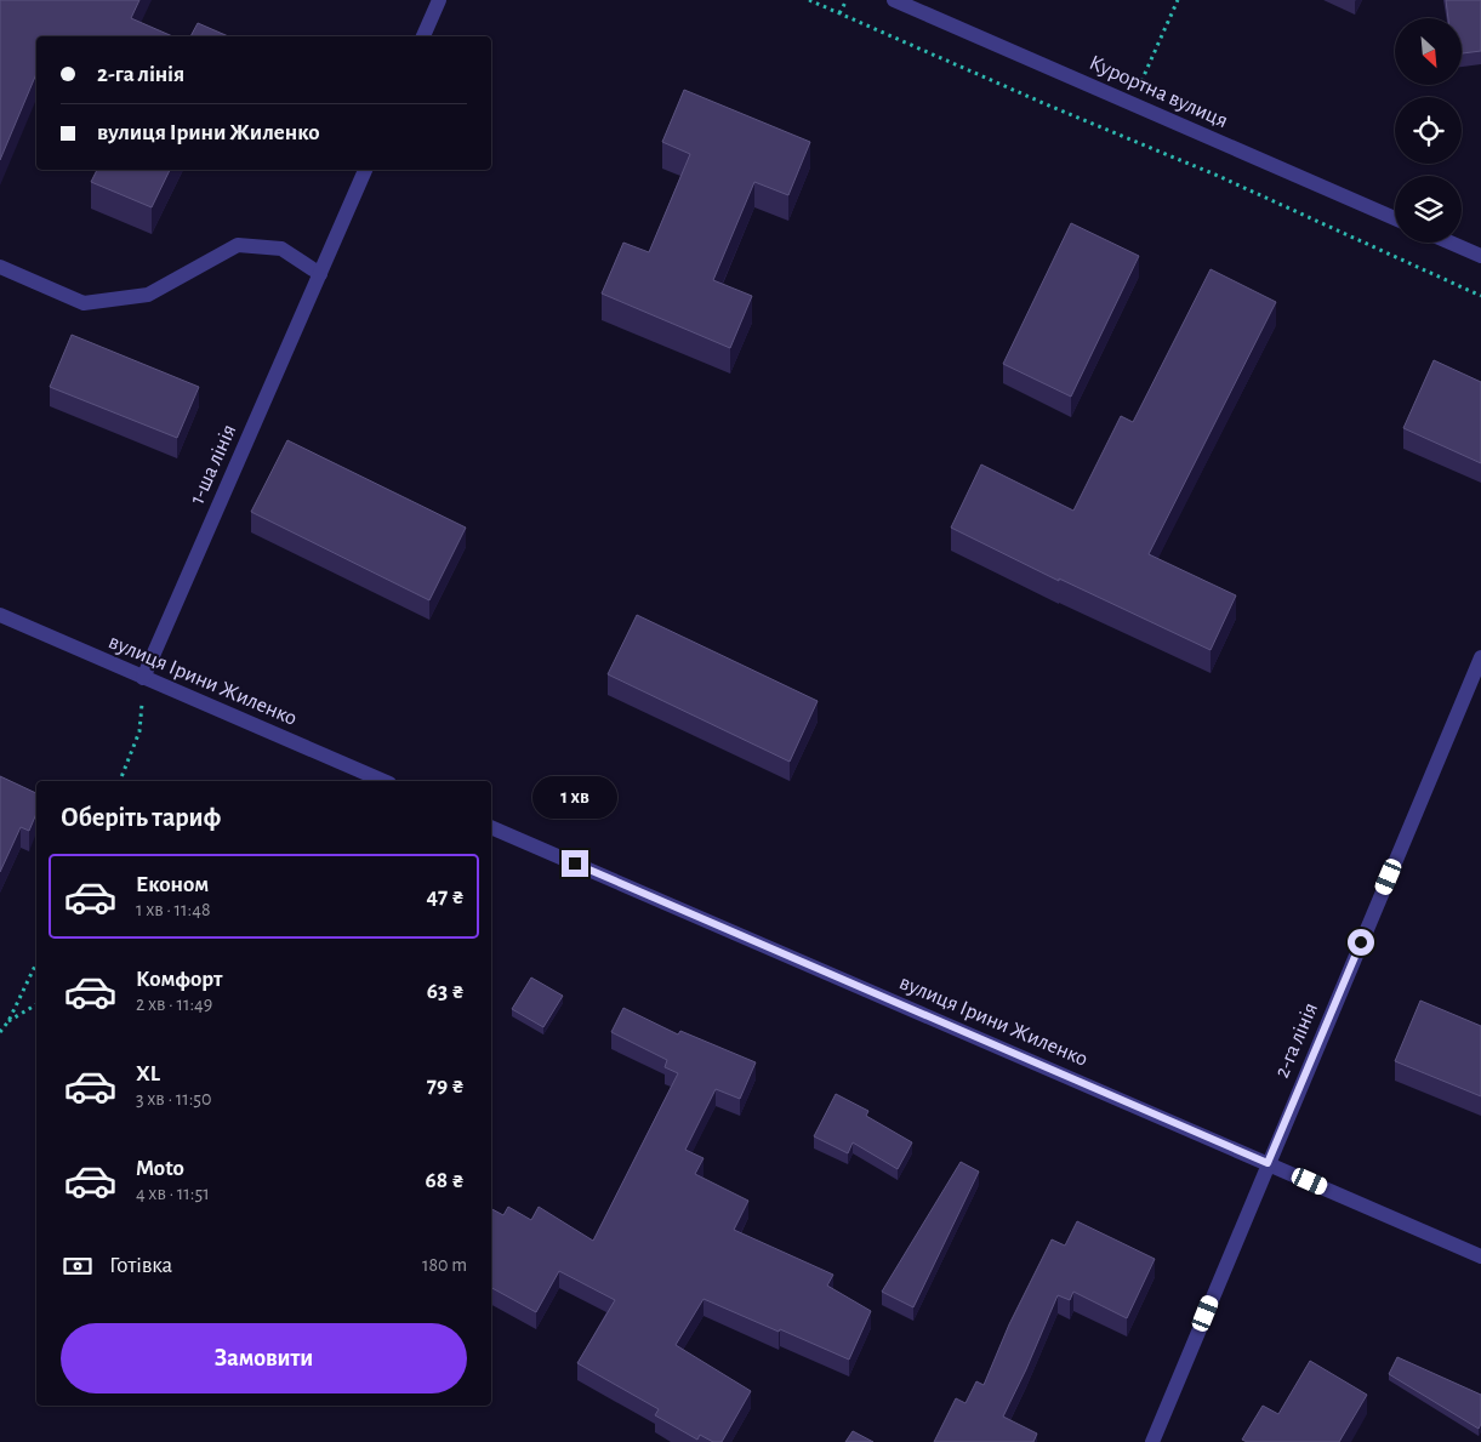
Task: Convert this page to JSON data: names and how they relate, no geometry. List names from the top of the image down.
{
  "streets": {
    "street": [
      "Курортна вулиця",
      "1-ша лінія",
      "вулиця Ірини Жиленко",
      "2-га лінія"
    ]
  },
  "crossings": [
    ["1-ша лінія", "вулиця Ірини Жиленко"],
    ["вулиця Ірини Жиленко", "2-га лінія"]
  ],
  "north": "bottom right",
  "page": {
    "banner": ["2-га лінія", "вулиця Ірини Жиленко"],
    "bubble": "1 хв",
    "heading": "Оберіть тариф",
    "list": [
      {
        "name": "Економ",
        "note": "1 хв · 11:48",
        "value": "47 ₴"
      },
      {
        "name": "Комфорт",
        "note": "2 хв · 11:49",
        "value": "63 ₴"
      },
      {
        "name": "XL",
        "note": "3 хв · 11:50",
        "value": "79 ₴"
      },
      {
        "name": "Moto",
        "note": "4 хв · 11:51",
        "value": "68 ₴"
      }
    ],
    "pay": ["Готівка", "180 m"],
    "buttons": "Замовити"
  }
}
